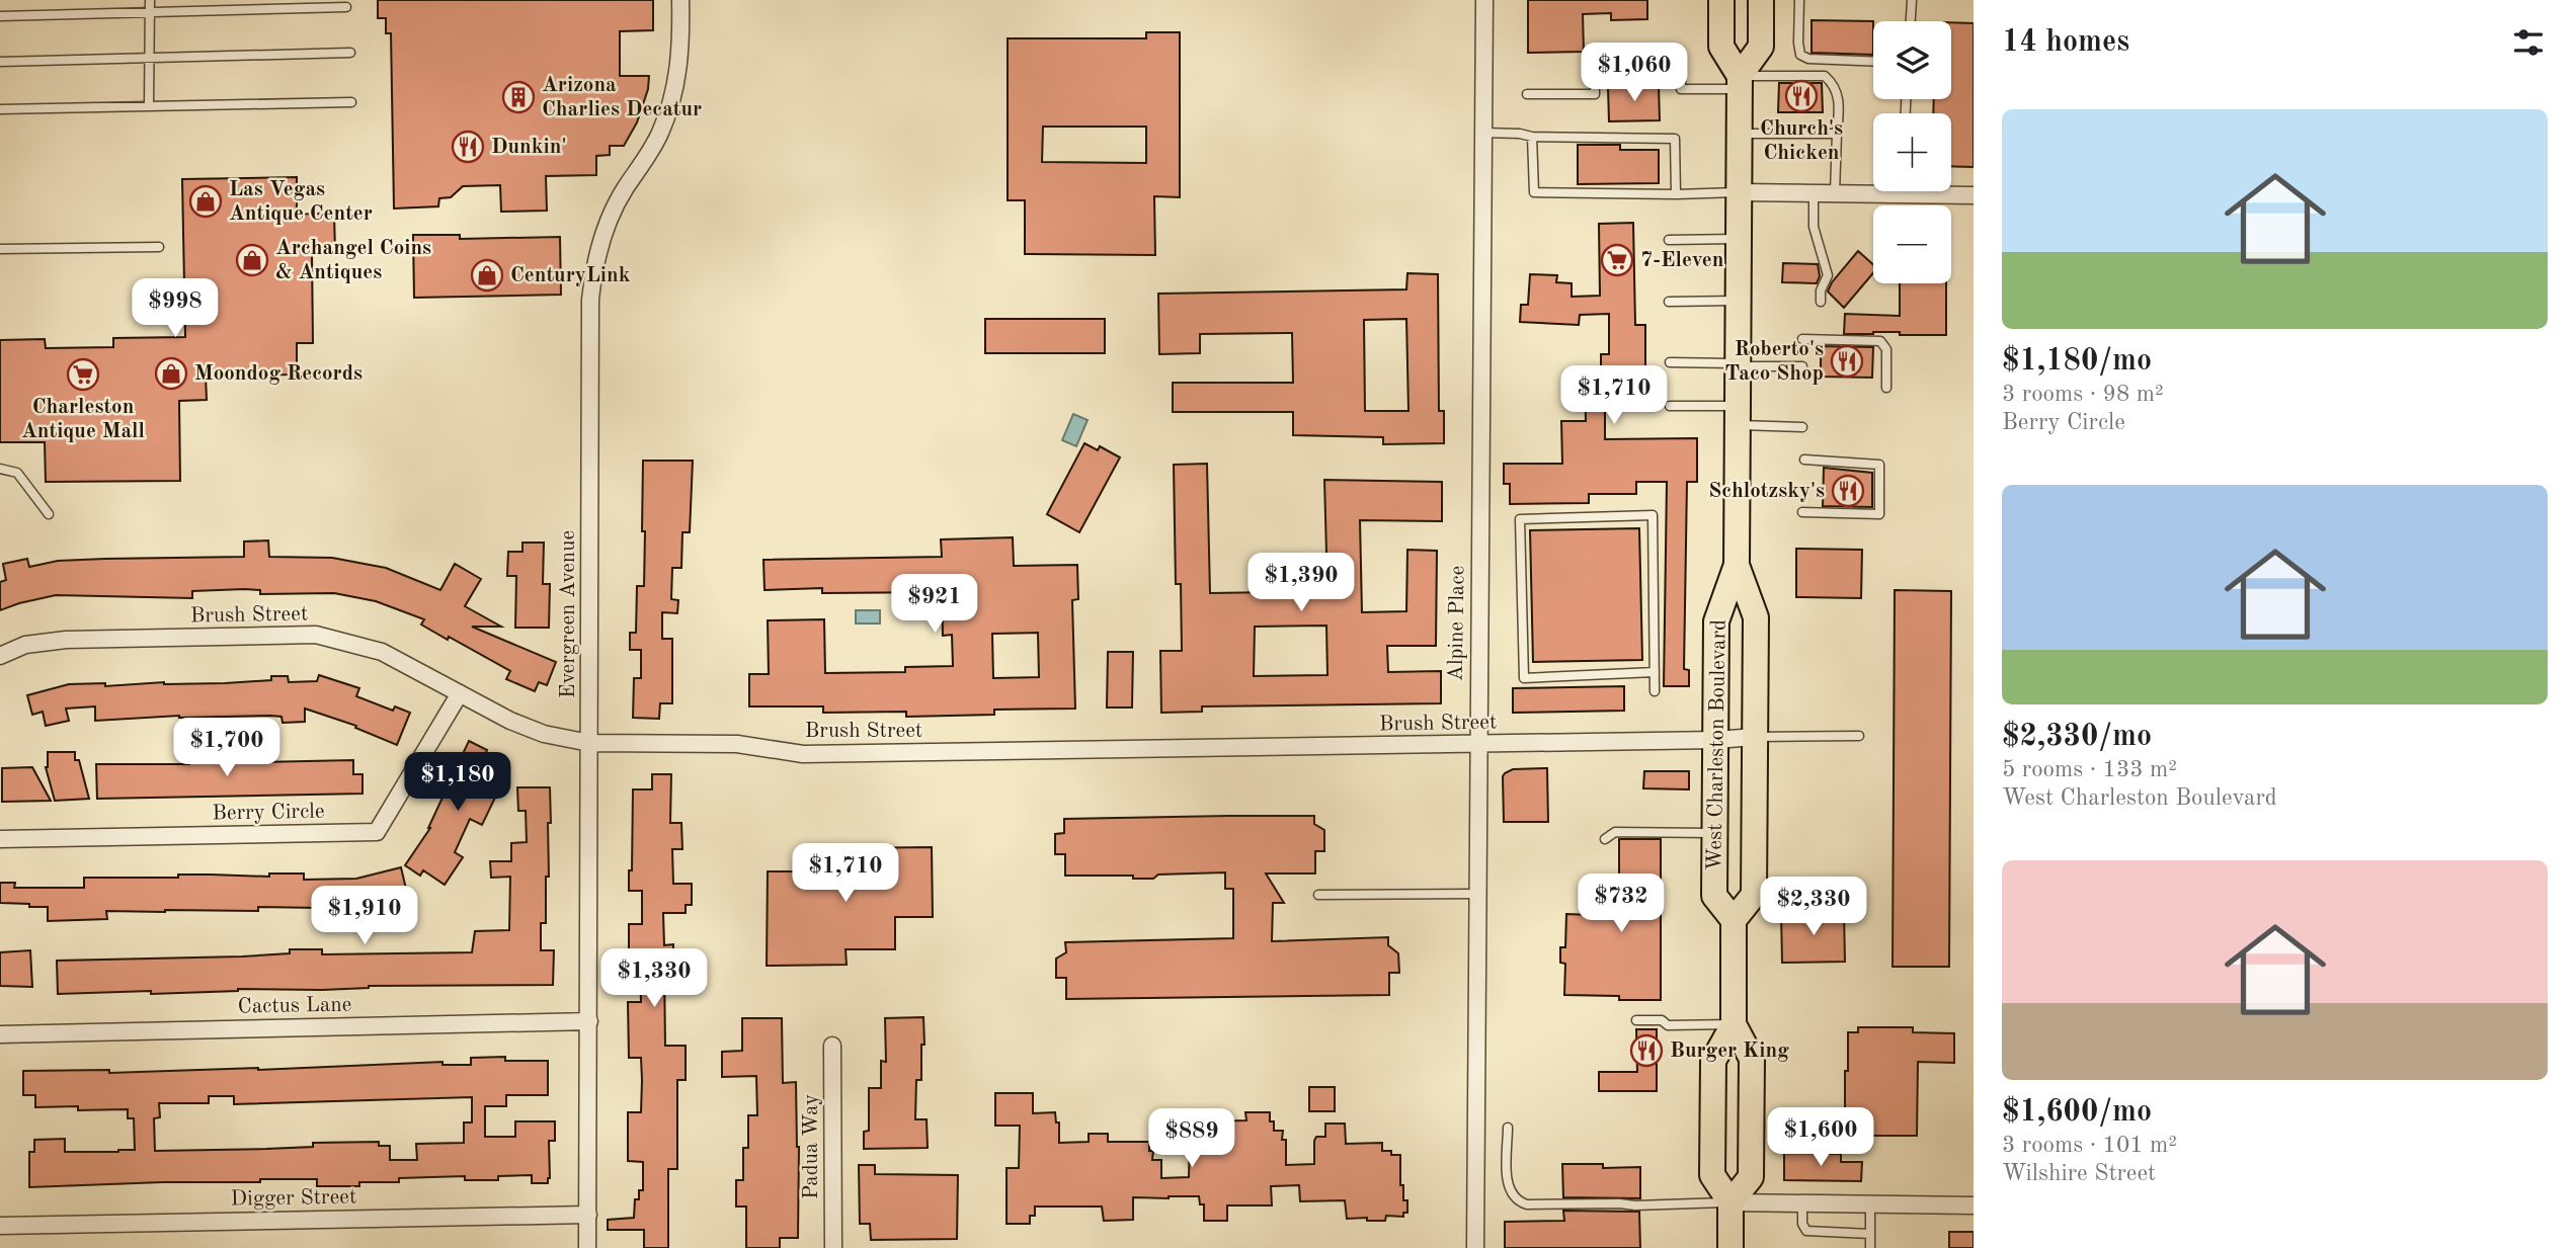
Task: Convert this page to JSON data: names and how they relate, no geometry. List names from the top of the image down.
{
  "streets": {
    "main road": ["West Charleston Boulevard"],
    "street": [
      "Evergreen Avenue",
      "Brush Street",
      "Alpine Place",
      "Berry Circle",
      "Cactus Lane",
      "Padua Way",
      "Digger Street"
    ]
  },
  "crossings": [
    ["Evergreen Avenue", "Brush Street"],
    ["Evergreen Avenue", "Cactus Lane"],
    ["Evergreen Avenue", "Digger Street"],
    ["Brush Street", "Alpine Place"],
    ["Brush Street", "West Charleston Boulevard"],
    ["Brush Street", "Berry Circle"]
  ],
  "places": {
    "restaurant": [
      "Church's Chicken",
      "Dunkin'",
      "Roberto's Taco Shop",
      "Schlotzsky's",
      "Burger King"
    ],
    "building": ["Arizona Charlies Decatur"],
    "shop": [
      "Las Vegas Antique Center",
      "Archangel Coins & Antiques",
      "CenturyLink",
      "Moondog Records"
    ],
    "supermarket": ["7-Eleven", "Charleston Antique Mall"]
  },
  "page": {
    "heading": "14 homes",
    "map_buttons": ["+", "−"],
    "price": [
      "$1,060",
      "$998",
      "$1,710",
      "$1,390",
      "$921",
      "$1,700",
      "$1,180",
      "$1,710",
      "$732",
      "$2,330",
      "$1,910",
      "$1,330",
      "$1,600",
      "$889"
    ],
    "list": [
      {
        "name": "$1,180/mo",
        "note": "3 rooms · 98 m² · Berry Circle"
      },
      {
        "name": "$2,330/mo",
        "note": "5 rooms · 133 m² · West Charleston Boulevard"
      },
      {
        "name": "$1,600/mo",
        "note": "3 rooms · 101 m² · Wilshire Street"
      }
    ]
  }
}
